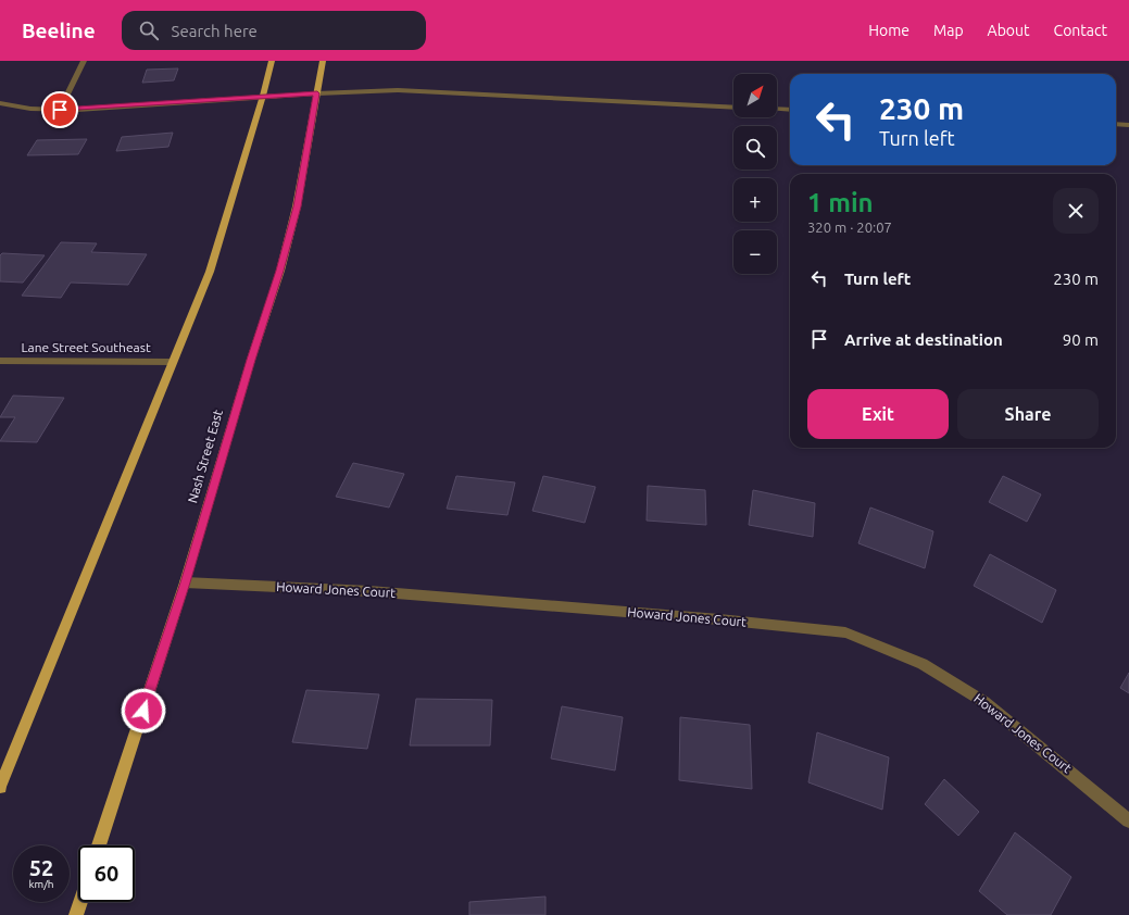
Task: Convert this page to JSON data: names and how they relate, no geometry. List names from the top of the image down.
{
  "streets": {
    "main road": ["Nash Street East"],
    "street": ["Lane Street Southeast", "Howard Jones Court"]
  },
  "crossings": [
    ["Nash Street East", "Howard Jones Court"]
  ],
  "north": "top right",
  "page": {
    "header": "Beeline",
    "search": "Search here",
    "nav": [
      "Home",
      "Map",
      "About",
      "Contact"
    ],
    "map_buttons": ["+", "−"],
    "turn": ["230 m", "Turn left"],
    "heading": ["1 min", "320 m · 20:07"],
    "list": [
      {
        "name": "Turn left",
        "value": "230 m"
      },
      {
        "name": "Arrive at destination",
        "value": "90 m"
      }
    ],
    "buttons": ["Exit", "Share"],
    "speed": "52 km/h",
    "limit": "60"
  }
}
